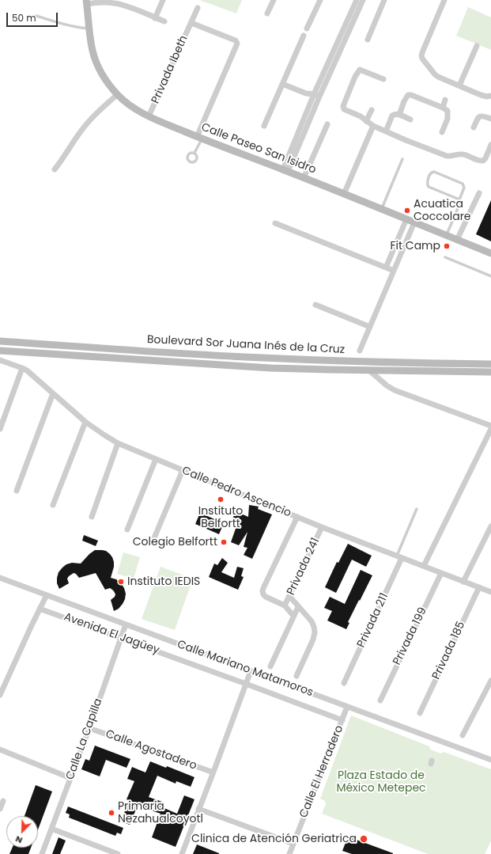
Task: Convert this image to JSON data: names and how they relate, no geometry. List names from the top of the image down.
{
  "streets": {
    "main road": ["Calle Paseo San Isidro", "Boulevard Sor Juana Inés de la Cruz"],
    "street": [
      "Privada Ibeth",
      "Calle Pedro Ascencio",
      "Privada 241",
      "Privada 211",
      "Avenida El Jagüey",
      "Privada 199",
      "Privada 185",
      "Calle Mariano Matamoros",
      "Calle La Capilla",
      "Calle Agostadero",
      "Calle El Herradero"
    ]
  },
  "crossings": [
    ["Privada Ibeth", "Calle Paseo San Isidro"],
    ["Calle Pedro Ascencio", "Privada 241"],
    ["Calle Pedro Ascencio", "Privada 211"],
    ["Calle Pedro Ascencio", "Privada 199"],
    ["Calle Pedro Ascencio", "Privada 185"],
    ["Avenida El Jagüey", "Calle La Capilla"],
    ["Avenida El Jagüey", "Calle El Herradero"],
    ["Calle Mariano Matamoros", "Calle La Capilla"],
    ["Calle Mariano Matamoros", "Calle El Herradero"],
    ["Calle La Capilla", "Calle Agostadero"]
  ],
  "parks": ["Plaza Estado de México Metepec"],
  "places": [
    "Acuatica Coccolare",
    "Fit Camp",
    "Instituto Belfortt",
    "Colegio Belfortt",
    "Instituto IEDIS",
    "Primaria Nezahualcoyotl",
    "Clinica de Atención Geriatrica"
  ],
  "scale_bar": "50 m",
  "north": "bottom left"
}
